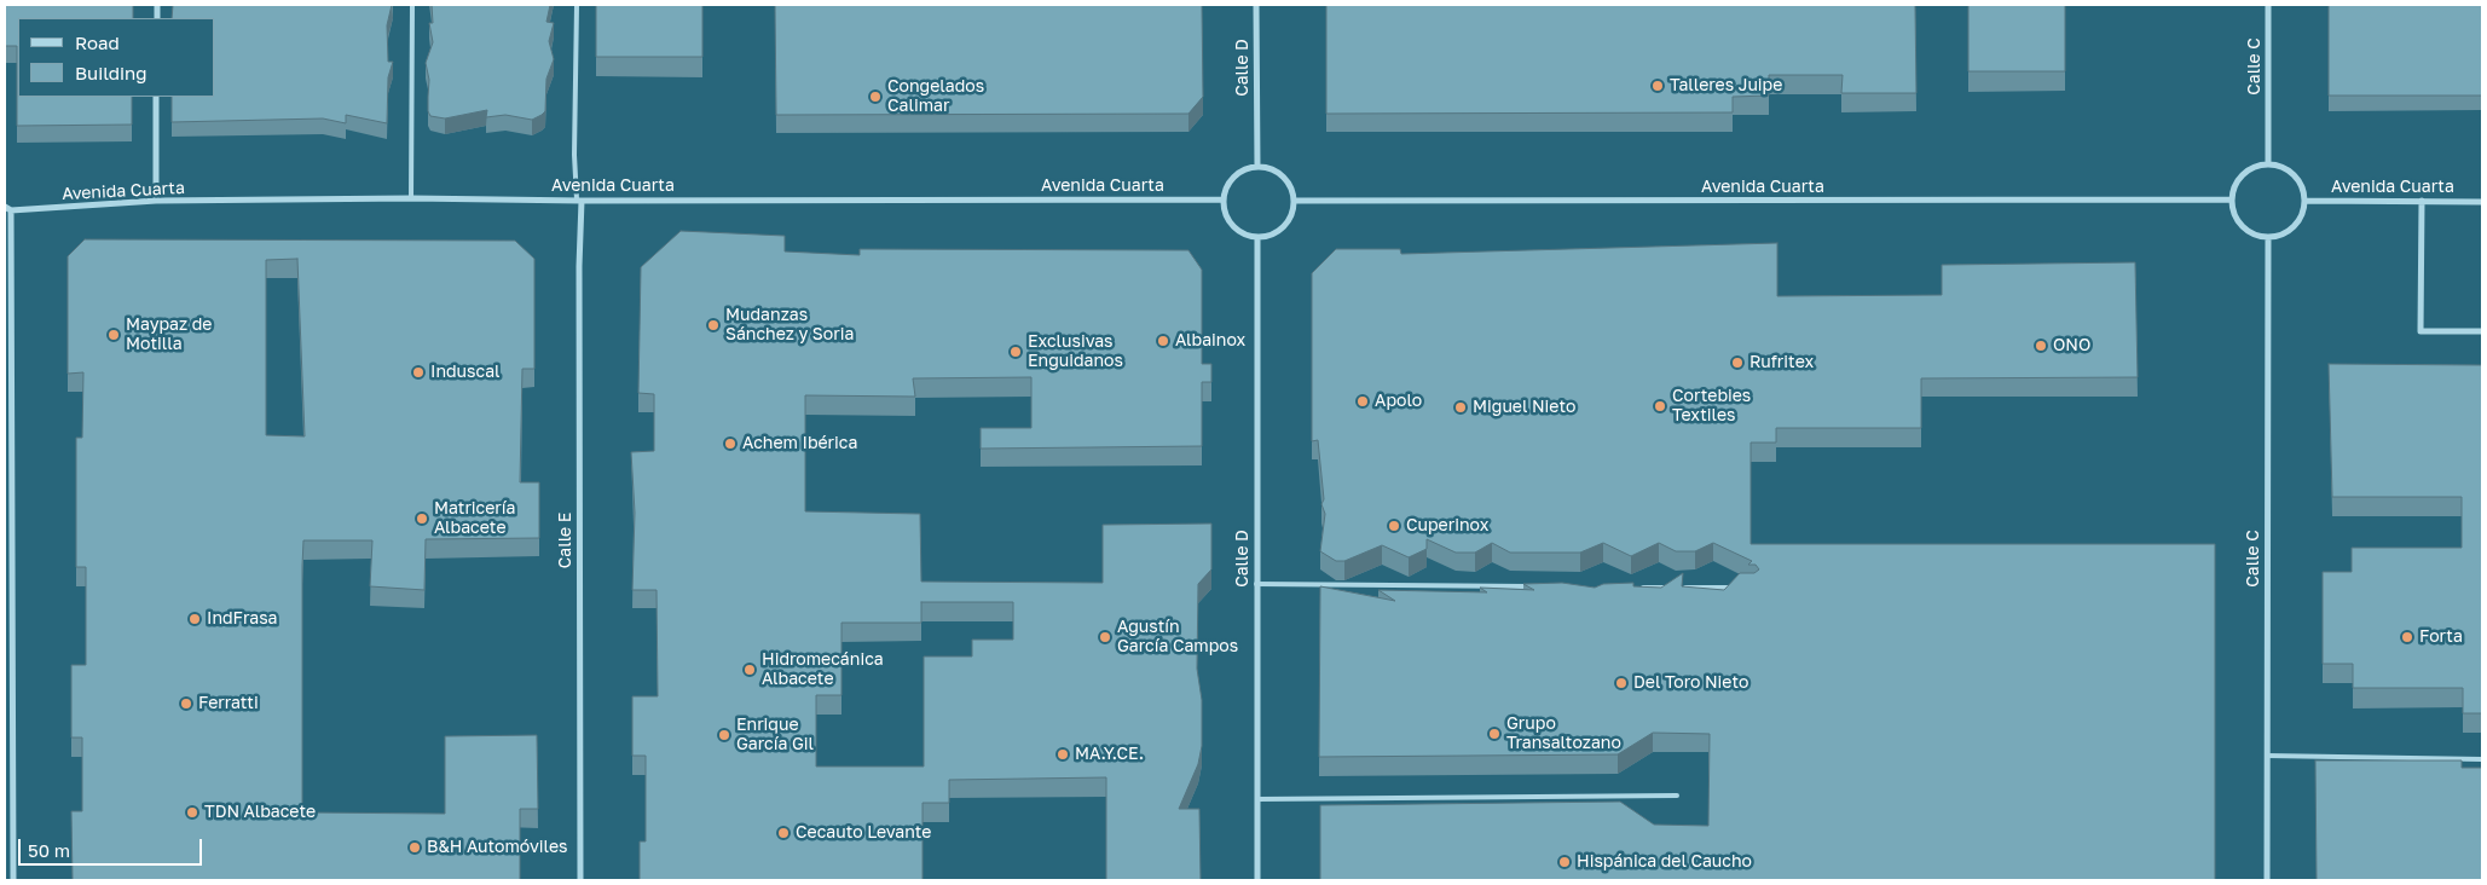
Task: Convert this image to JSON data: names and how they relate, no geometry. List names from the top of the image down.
{
  "streets": {
    "street": [
      "Calle C",
      "Calle D",
      "Avenida Cuarta",
      "Calle E"
    ]
  },
  "crossings": [
    ["Calle C", "Avenida Cuarta"],
    ["Calle D", "Avenida Cuarta"],
    ["Avenida Cuarta", "Calle E"]
  ],
  "places": [
    "Talleres Juipe",
    "Congelados Calimar",
    "Mudanzas Sánchez y Soria",
    "Maypaz de Motilla",
    "Albainox",
    "ONO",
    "Exclusivas Enguidanos",
    "Rufritex",
    "Induscal",
    "Apolo",
    "Cortebies Textiles",
    "Miguel Nieto",
    "Achem Ibérica",
    "Matricería Albacete",
    "Cuperinox",
    "IndFrasa",
    "Agustín García Campos",
    "Forta",
    "Hidromecánica Albacete",
    "Del Toro Nieto",
    "Ferratti",
    "Grupo Transaltozano",
    "Enrique García Gil",
    "MA.Y.CE.",
    "TDN Albacete",
    "Cecauto Levante",
    "B&H Automóviles",
    "Hispánica del Caucho"
  ],
  "legend": ["Road", "Building"],
  "scale_bar": "50 m"
}
